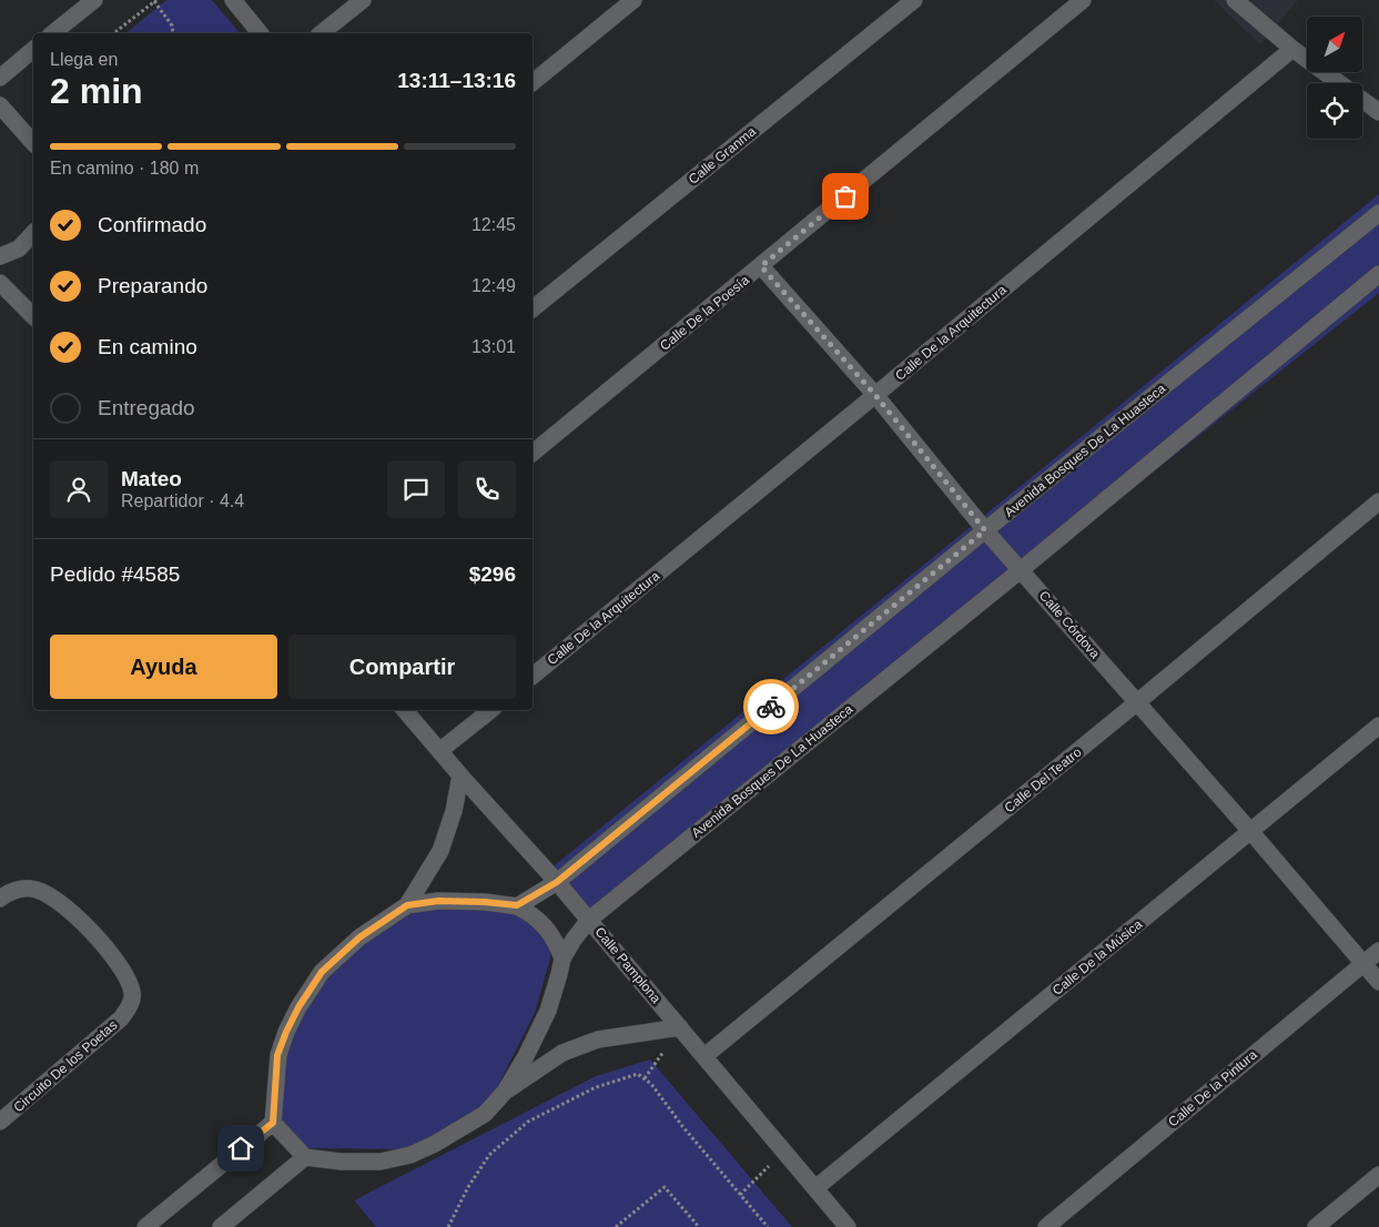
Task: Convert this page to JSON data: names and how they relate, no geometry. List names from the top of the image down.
{
  "streets": {
    "street": [
      "Calle Granma",
      "Calle De la Poesía",
      "Calle De la Arquitectura",
      "Avenida Bosques De La Huasteca",
      "Calle Córdova",
      "Calle Del Teatro",
      "Calle De la Música",
      "Calle Pamplona",
      "Circuito De los Poetas",
      "Calle De la Pintura"
    ]
  },
  "crossings": [
    ["Calle De la Poesía", "Calle Córdova"],
    ["Calle De la Arquitectura", "Calle Córdova"],
    ["Avenida Bosques De La Huasteca", "Calle Córdova"],
    ["Avenida Bosques De La Huasteca", "Calle Pamplona"],
    ["Calle Córdova", "Calle Del Teatro"],
    ["Calle Córdova", "Calle De la Música"],
    ["Calle Córdova", "Calle De la Pintura"],
    ["Calle Del Teatro", "Calle Pamplona"],
    ["Calle De la Música", "Calle Pamplona"]
  ],
  "north": "top right",
  "page": {
    "heading": ["2 min", "Llega en", "13:11–13:16"],
    "panel": [
      "Mateo",
      "Repartidor · 4.4",
      "Pedido #4585",
      "$296"
    ],
    "bar": "En camino · 180 m",
    "list": [
      ["Confirmado", "12:45"],
      ["Preparando", "12:49"],
      ["En camino", "13:01"],
      "Entregado"
    ],
    "buttons": ["Ayuda", "Compartir"]
  }
}
